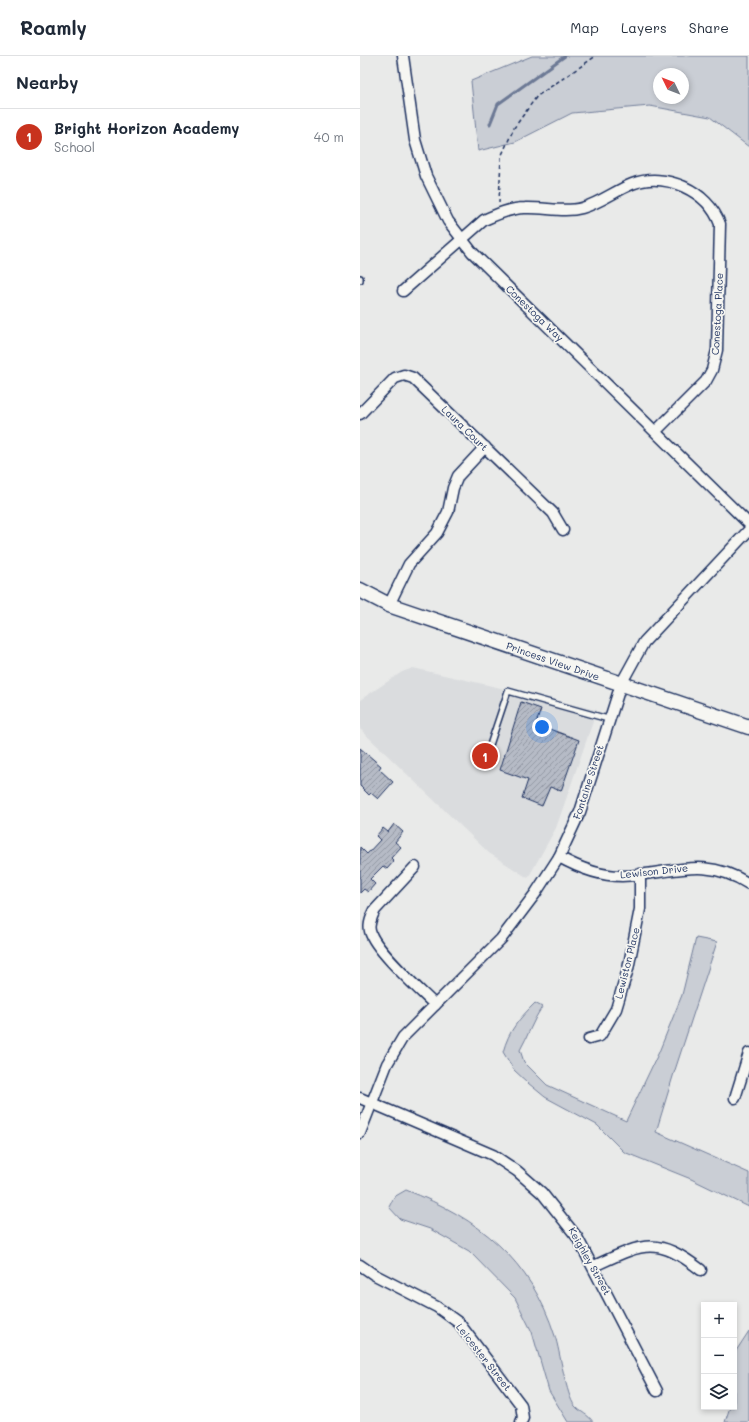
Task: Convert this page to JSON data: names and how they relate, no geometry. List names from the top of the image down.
{
  "streets": {
    "main road": ["Princess View Drive"],
    "street": [
      "Conestoga Way",
      "Conestoga Place",
      "Laura Court",
      "Fontaine Street",
      "Lewison Drive",
      "Lewiston Place",
      "Keighley Street",
      "Leicester Street"
    ]
  },
  "crossings": [
    ["Conestoga Way", "Conestoga Place"],
    ["Princess View Drive", "Fontaine Street"],
    ["Fontaine Street", "Lewison Drive"],
    ["Fontaine Street", "Keighley Street"],
    ["Lewison Drive", "Lewiston Place"]
  ],
  "north": "top left",
  "page": {
    "header": "Roamly",
    "nav": ["Map", "Layers", "Share"],
    "heading": "Nearby",
    "list": [
      {
        "mark": "1",
        "name": "Bright Horizon Academy",
        "note": "School",
        "value": "40 m"
      }
    ],
    "pins": "1",
    "map_buttons": ["+", "−"]
  }
}
